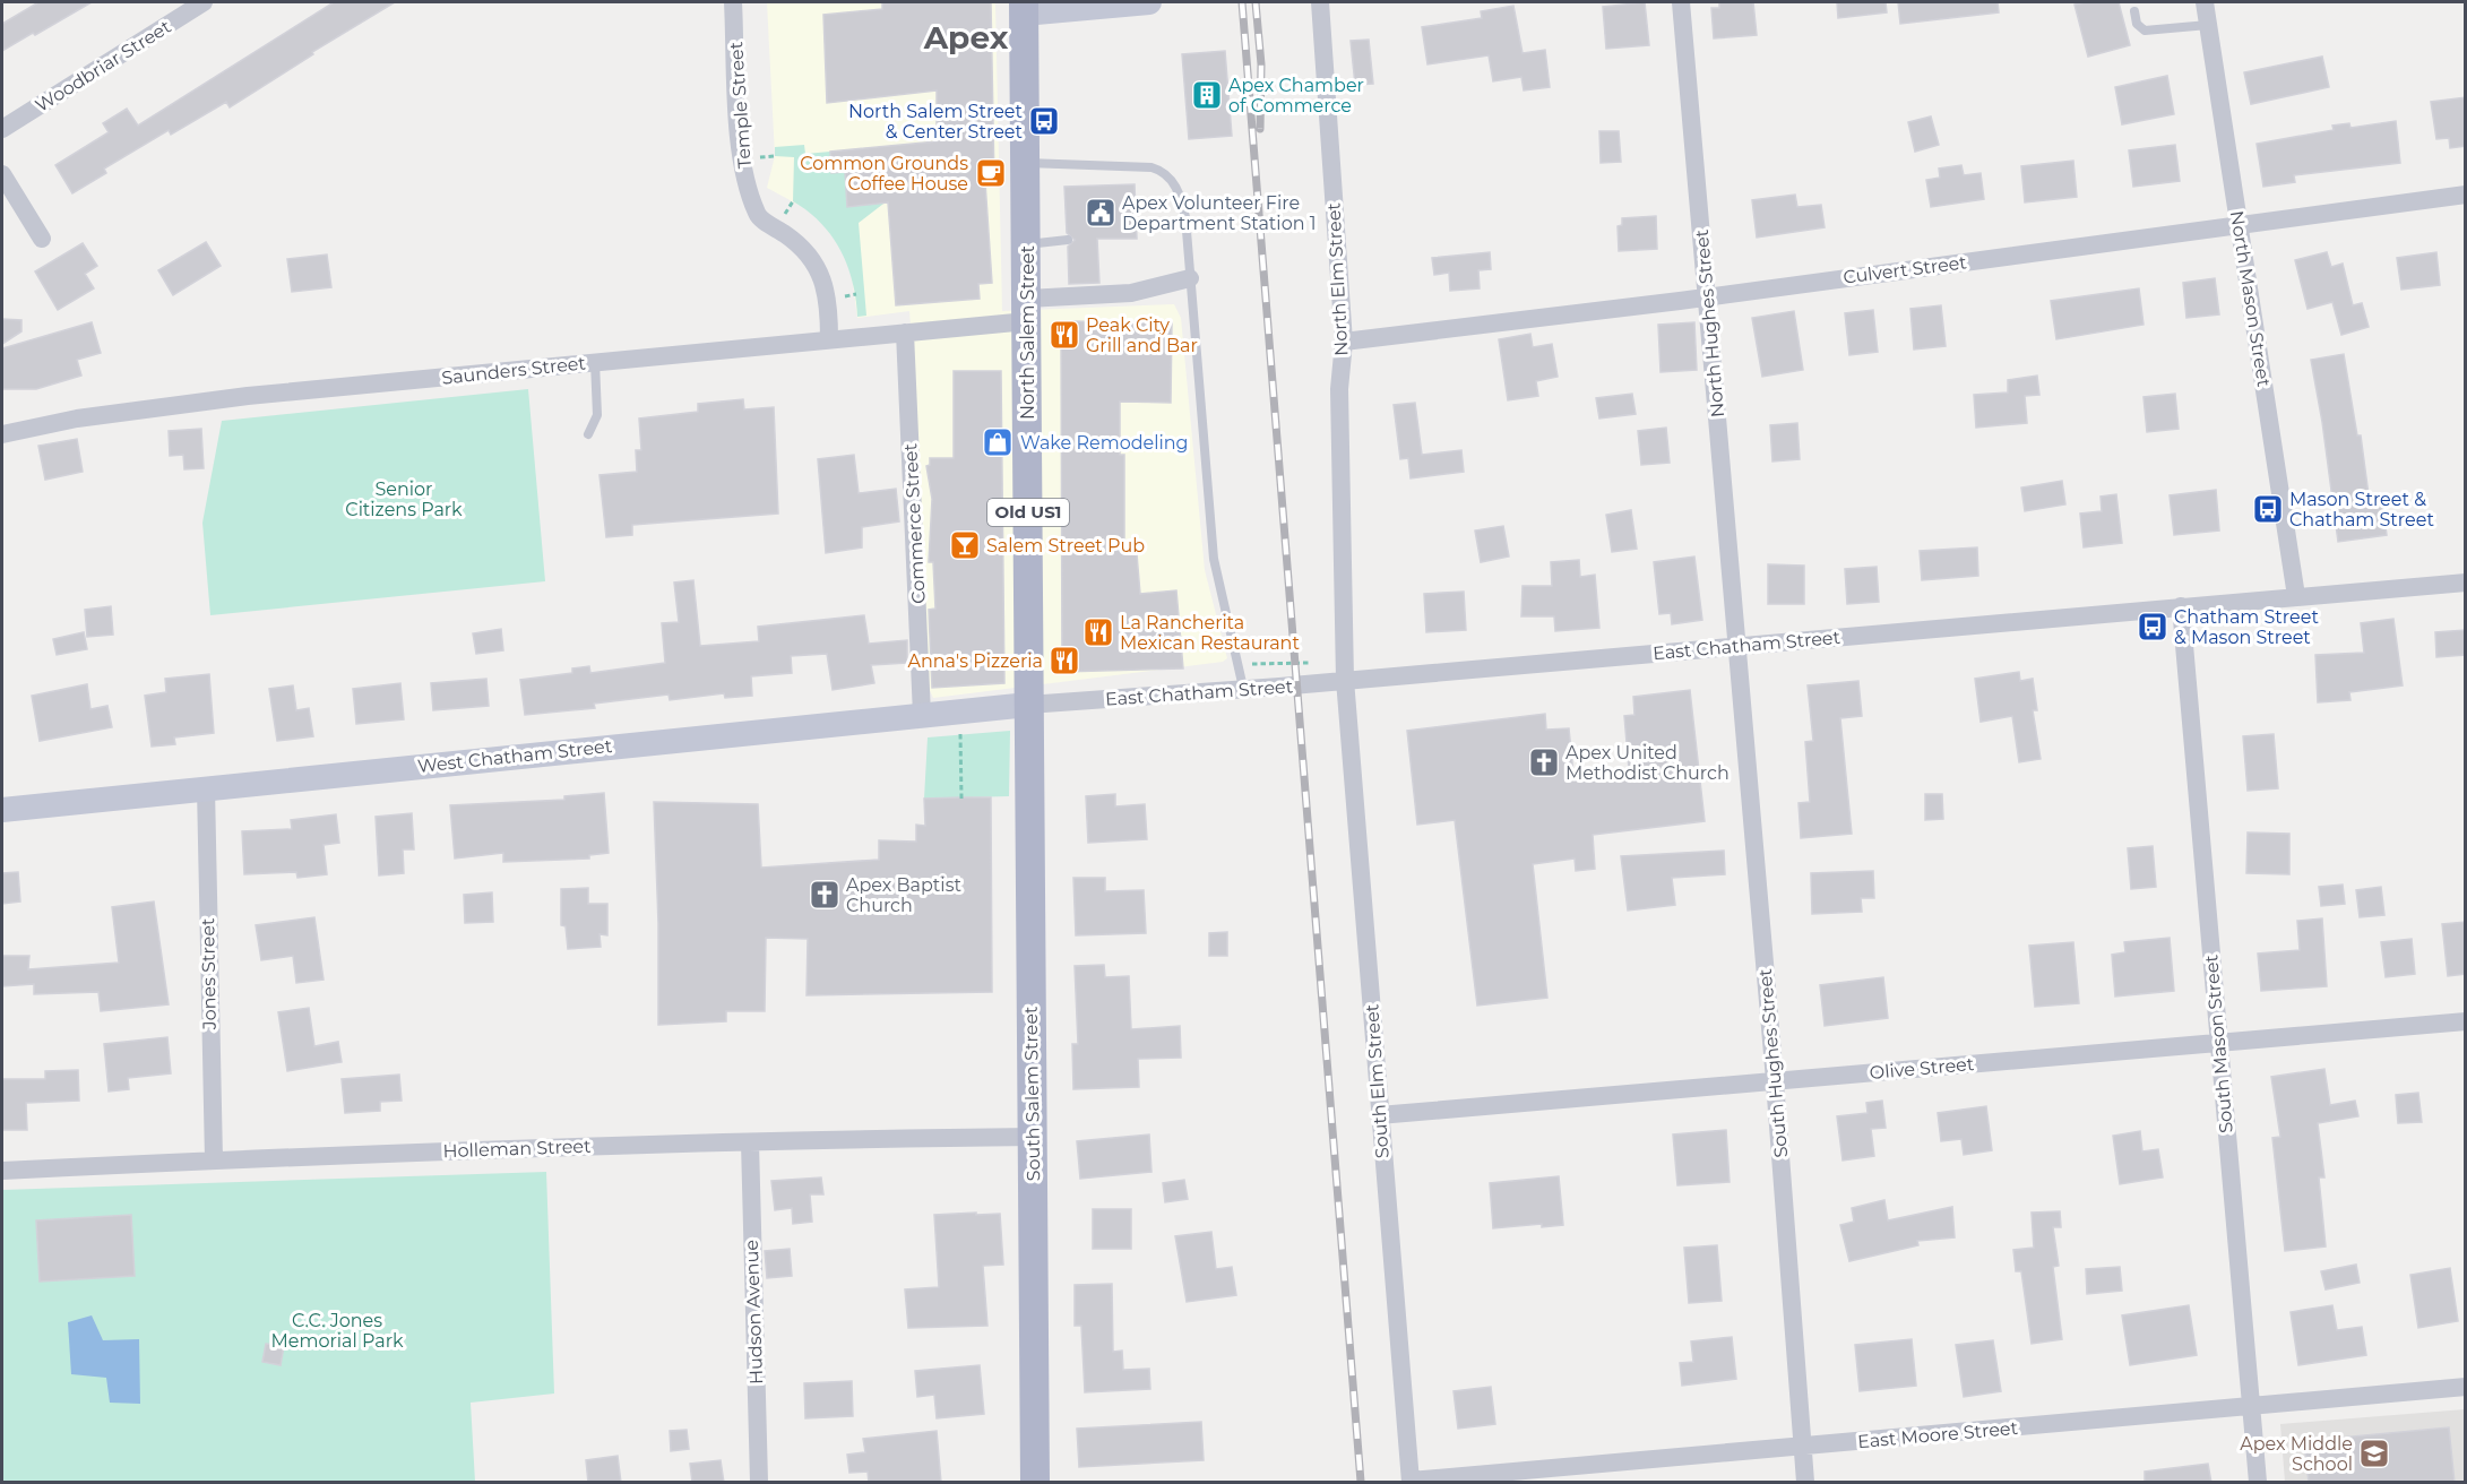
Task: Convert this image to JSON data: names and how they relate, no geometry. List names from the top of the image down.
{
  "streets": {
    "main road": ["North Salem Street", "Old US1", "South Salem Street"],
    "street": [
      "Woodbriar Street",
      "Temple Street",
      "Culvert Street",
      "North Elm Street",
      "North Mason Street",
      "North Hughes Street",
      "Saunders Street",
      "Commerce Street",
      "East Chatham Street",
      "West Chatham Street",
      "Jones Street",
      "South Mason Street",
      "South Hughes Street",
      "Olive Street",
      "South Elm Street",
      "Holleman Street",
      "Hudson Avenue",
      "East Moore Street"
    ]
  },
  "crossings": [
    ["Temple Street", "Saunders Street"],
    ["Culvert Street", "North Elm Street"],
    ["Culvert Street", "North Mason Street"],
    ["Culvert Street", "North Hughes Street"],
    ["North Elm Street", "East Chatham Street"],
    ["North Elm Street", "South Elm Street"],
    ["North Mason Street", "East Chatham Street"],
    ["North Hughes Street", "East Chatham Street"],
    ["North Hughes Street", "South Hughes Street"],
    ["North Salem Street", "Saunders Street"],
    ["North Salem Street", "East Chatham Street"],
    ["North Salem Street", "West Chatham Street"],
    ["North Salem Street", "South Salem Street"],
    ["Saunders Street", "Commerce Street"],
    ["Commerce Street", "West Chatham Street"],
    ["East Chatham Street", "West Chatham Street"],
    ["East Chatham Street", "South Mason Street"],
    ["East Chatham Street", "South Hughes Street"],
    ["East Chatham Street", "South Elm Street"],
    ["East Chatham Street", "South Salem Street"],
    ["West Chatham Street", "Jones Street"],
    ["West Chatham Street", "South Salem Street"],
    ["Jones Street", "Holleman Street"],
    ["South Mason Street", "Olive Street"],
    ["South Mason Street", "East Moore Street"],
    ["South Hughes Street", "Olive Street"],
    ["South Hughes Street", "East Moore Street"],
    ["Olive Street", "South Elm Street"],
    ["South Elm Street", "East Moore Street"],
    ["South Salem Street", "Holleman Street"],
    ["Holleman Street", "Hudson Avenue"]
  ],
  "districts": ["Apex"],
  "parks": ["Senior Citizens Park", "C.C. Jones Memorial Park"],
  "places": {
    "building": ["Apex Chamber of Commerce"],
    "bus stop": ["North Salem Street & Center Street", "Mason Street & Chatham Street", "Chatham Street & Mason Street"],
    "cafe": ["Common Grounds Coffee House"],
    "public building": ["Apex Volunteer Fire Department Station 1"],
    "restaurant": ["Peak City Grill and Bar", "La Rancherita Mexican Restaurant", "Anna's Pizzeria"],
    "shop": ["Wake Remodeling"],
    "bar": ["Salem Street Pub"],
    "church": ["Apex United Methodist Church", "Apex Baptist Church"],
    "school or university": ["Apex Middle School"]
  }
}
